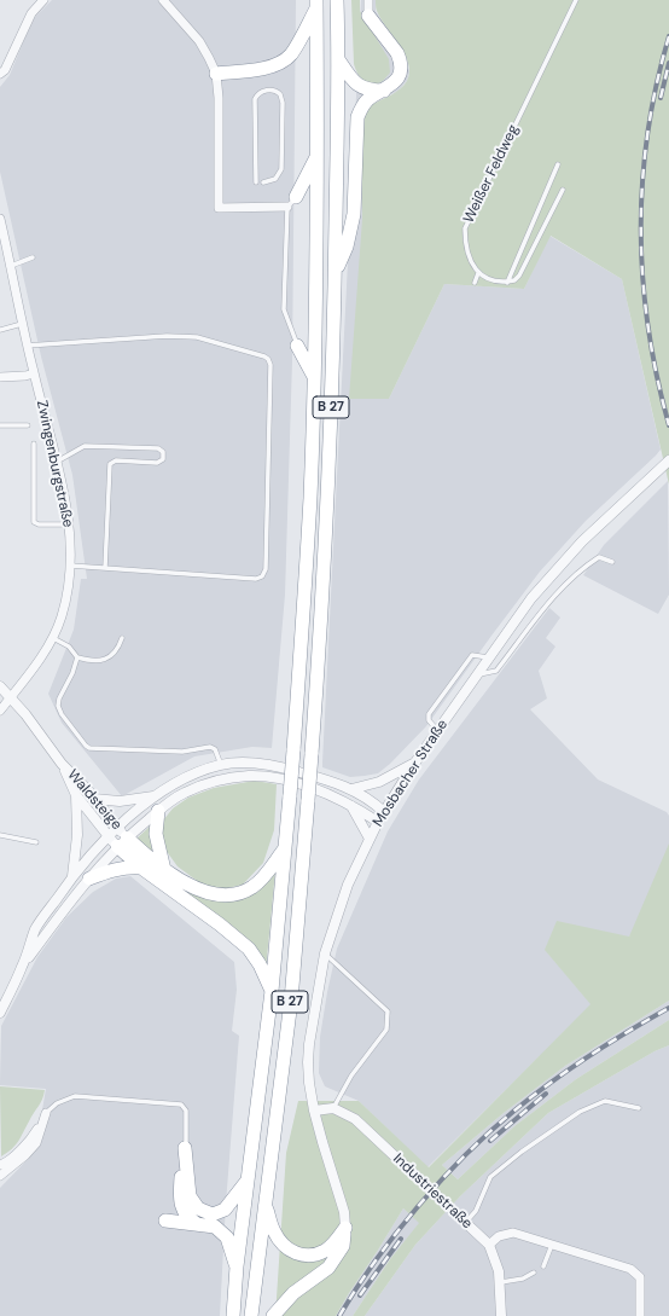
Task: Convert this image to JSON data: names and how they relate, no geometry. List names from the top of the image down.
{
  "streets": {
    "highway": ["B 27"],
    "street": [
      "Zwingenburgstraße",
      "Mosbacher Straße",
      "Waldsteige",
      "Industriestraße"
    ],
    "lane": ["Weißer Feldweg"]
  },
  "crossings": [
    ["Zwingenburgstraße", "Waldsteige"]
  ]
}
